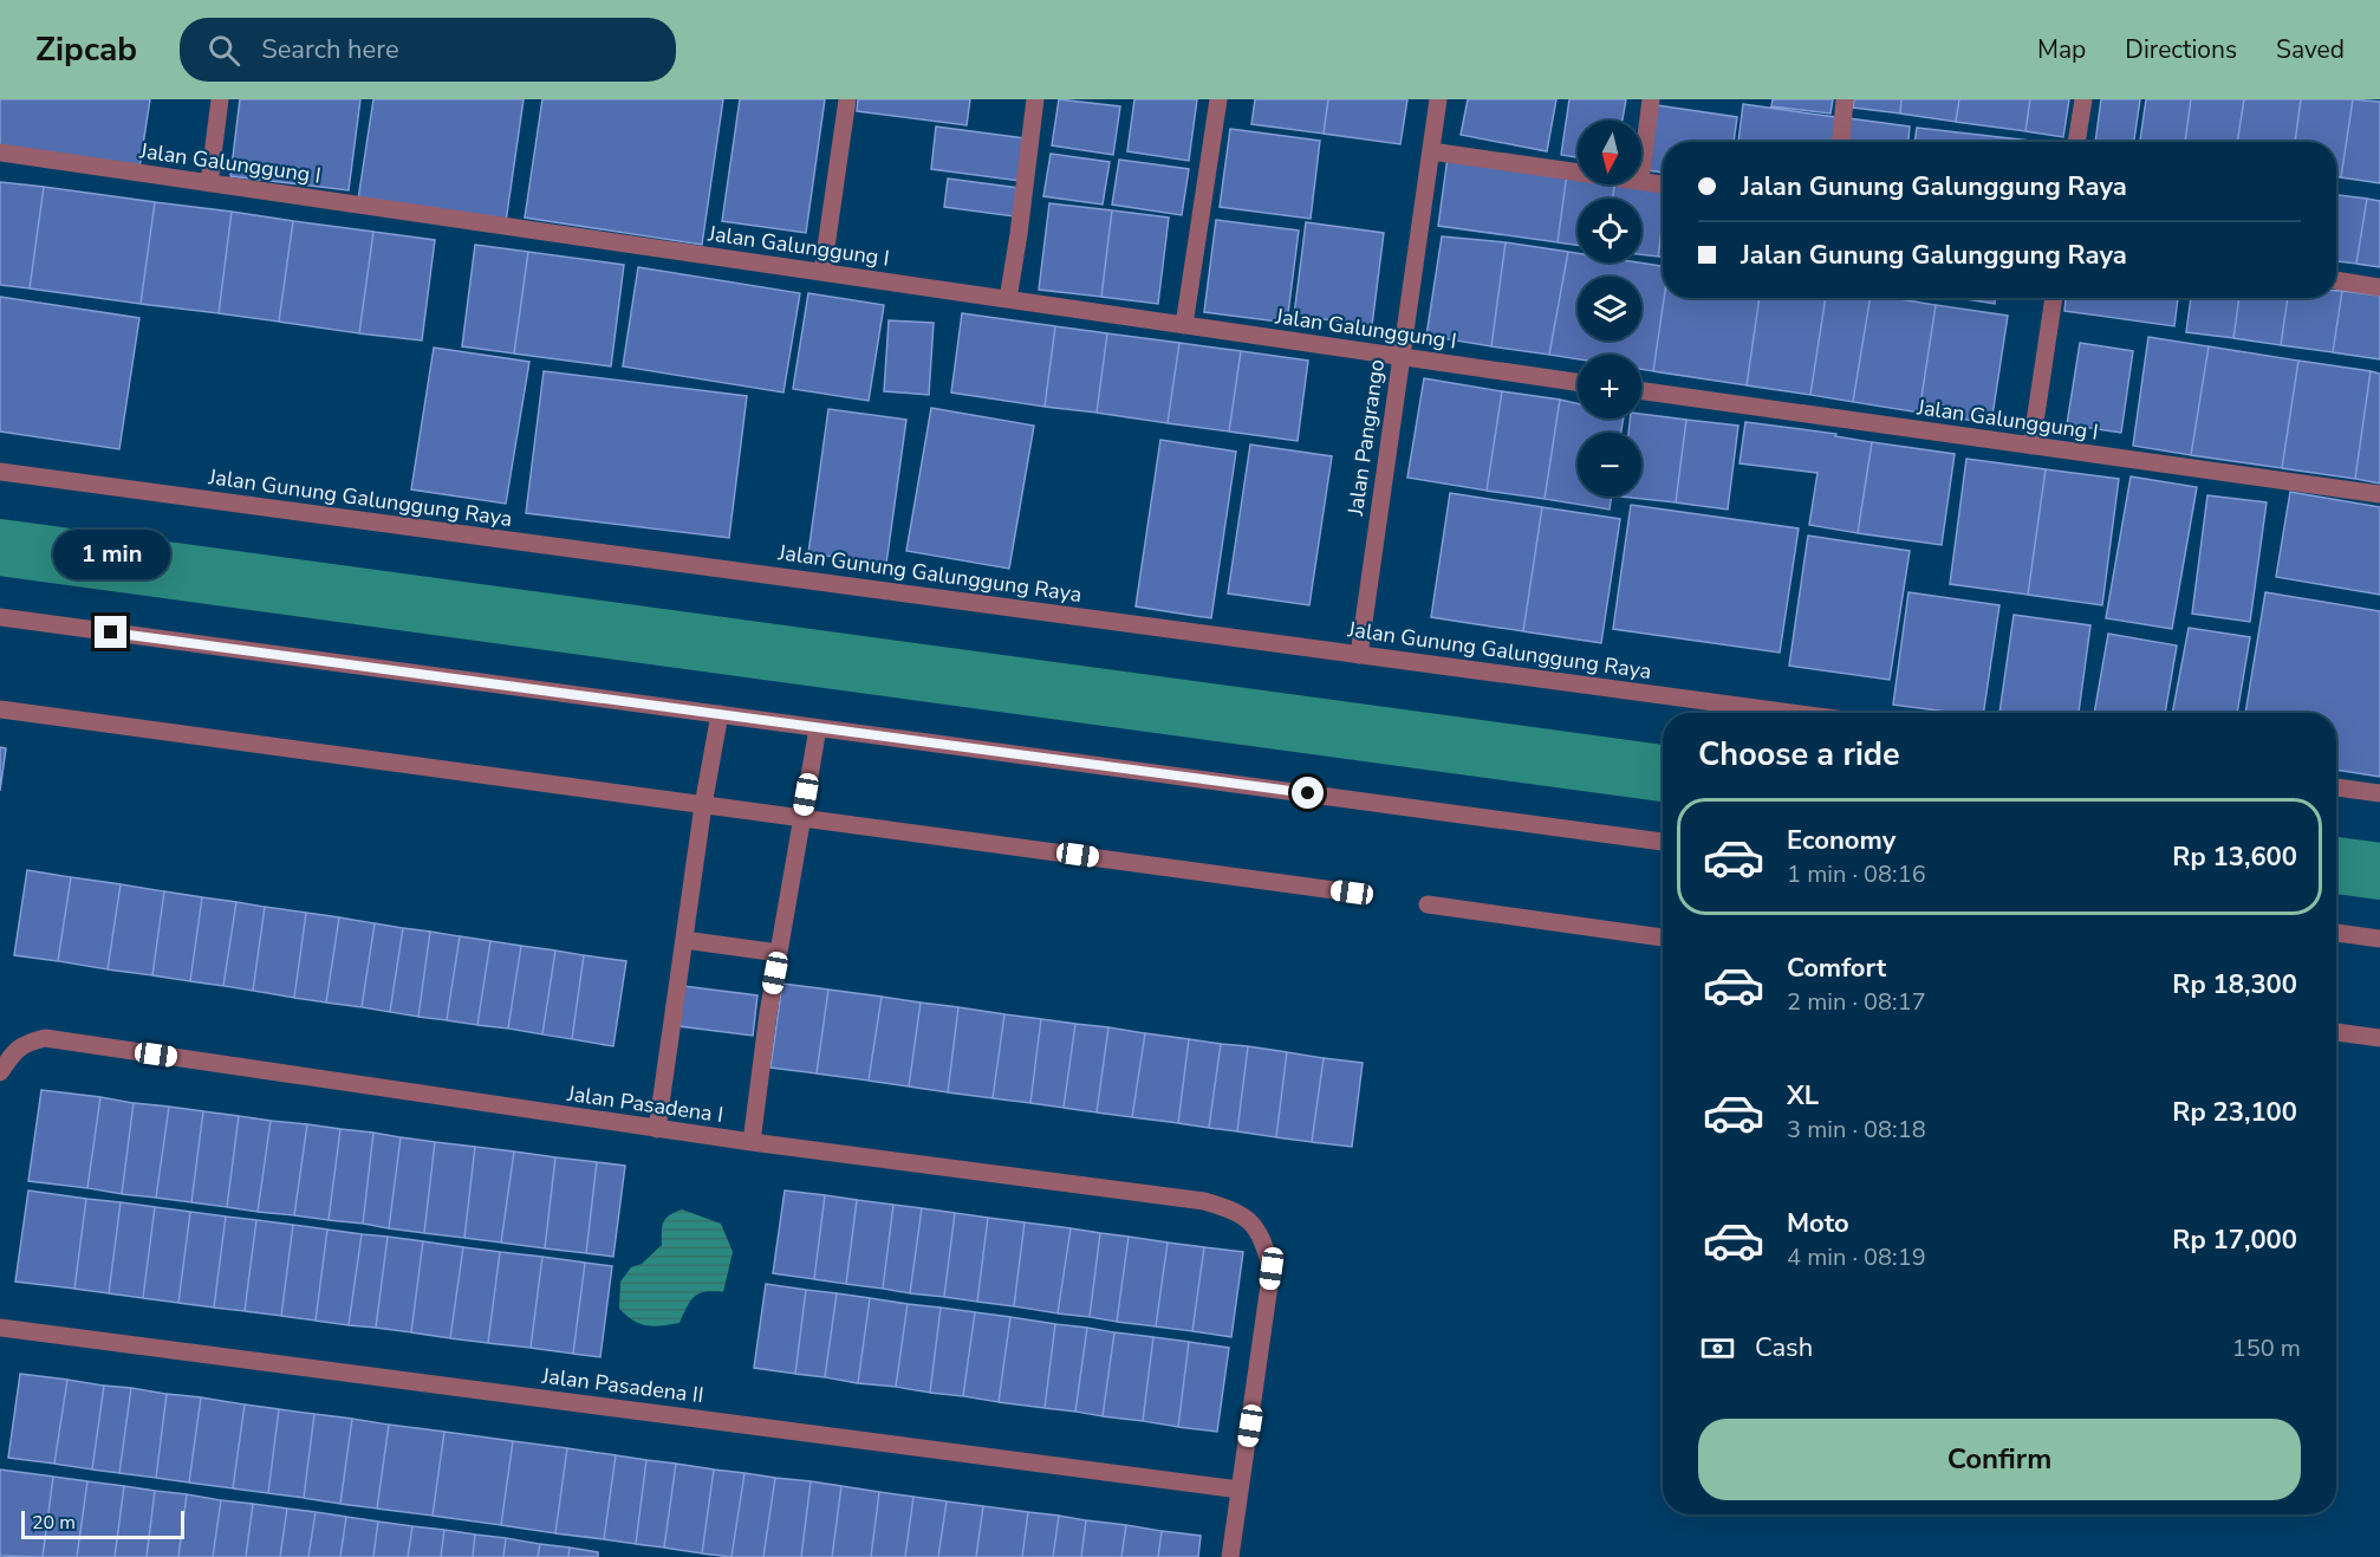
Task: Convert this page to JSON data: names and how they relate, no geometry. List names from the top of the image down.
{
  "streets": {
    "street": [
      "Jalan Galunggung I",
      "Jalan Pangrango",
      "Jalan Gunung Galunggung Raya",
      "Jalan Pasadena I",
      "Jalan Pasadena II"
    ]
  },
  "crossings": [
    ["Jalan Galunggung I", "Jalan Pangrango"],
    ["Jalan Pangrango", "Jalan Gunung Galunggung Raya"],
    ["Jalan Pasadena I", "Jalan Pasadena II"]
  ],
  "scale_bar": "20 m",
  "north": "bottom",
  "page": {
    "header": "Zipcab",
    "search": "Search here",
    "nav": ["Map", "Directions", "Saved"],
    "map_buttons": ["+", "−"],
    "banner": ["Jalan Gunung Galunggung Raya", "Jalan Gunung Galunggung Raya"],
    "bubble": "1 min",
    "heading": "Choose a ride",
    "list": [
      {
        "name": "Economy",
        "note": "1 min · 08:16",
        "value": "Rp 13,600"
      },
      {
        "name": "Comfort",
        "note": "2 min · 08:17",
        "value": "Rp 18,300"
      },
      {
        "name": "XL",
        "note": "3 min · 08:18",
        "value": "Rp 23,100"
      },
      {
        "name": "Moto",
        "note": "4 min · 08:19",
        "value": "Rp 17,000"
      }
    ],
    "pay": ["Cash", "150 m"],
    "buttons": "Confirm",
    "scale": "20 m"
  }
}
